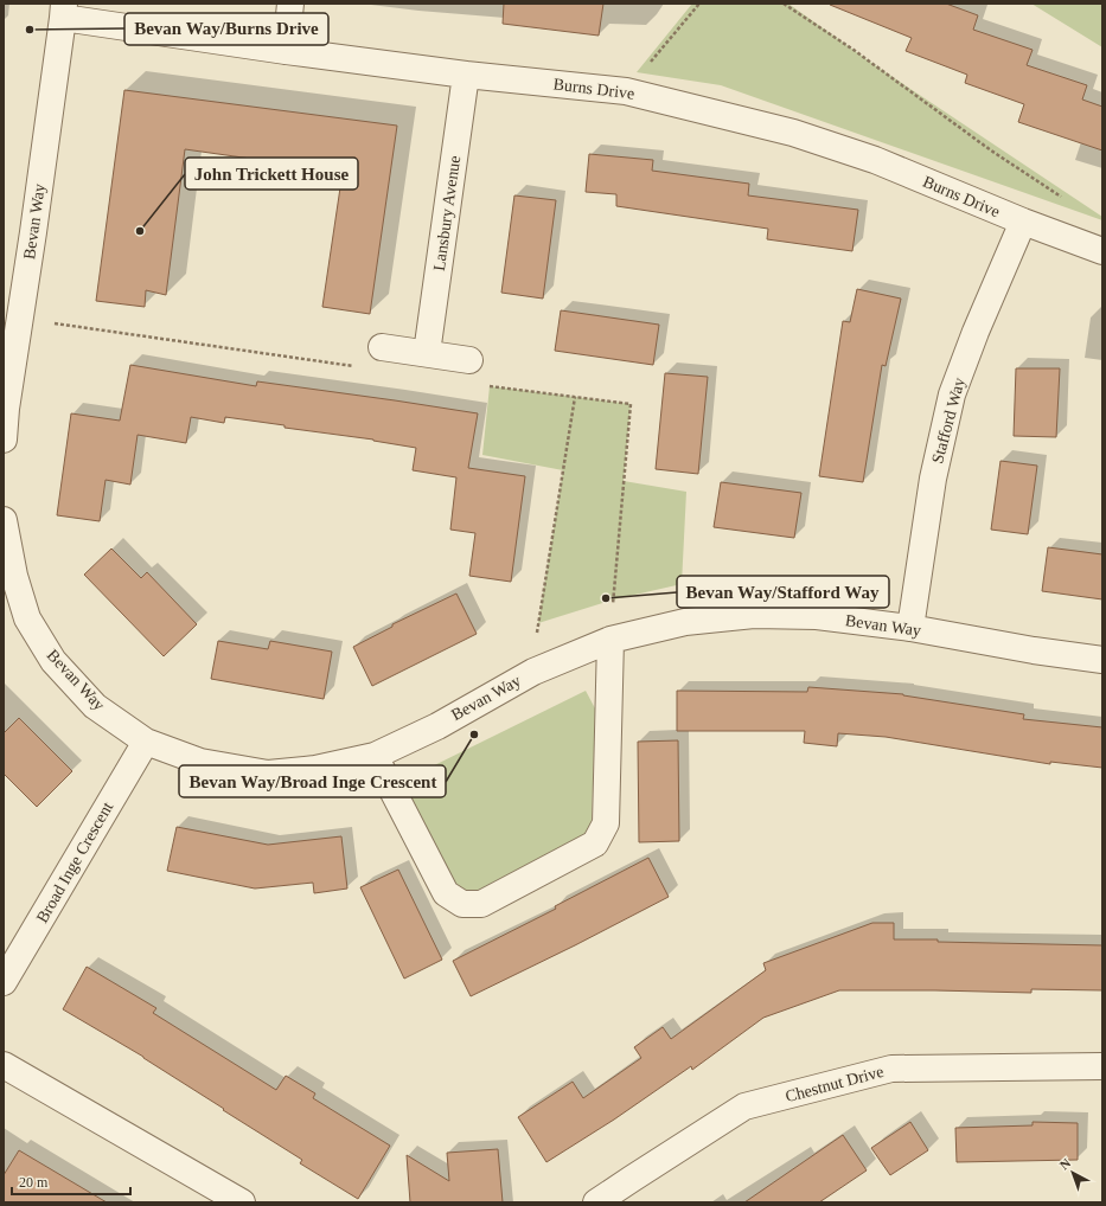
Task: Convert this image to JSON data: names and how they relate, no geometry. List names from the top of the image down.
{
  "streets": {
    "street": [
      "Burns Drive",
      "Lansbury Avenue",
      "Bevan Way",
      "Stafford Way",
      "Broad Inge Crescent",
      "Chestnut Drive"
    ]
  },
  "crossings": [
    ["Burns Drive", "Lansbury Avenue"],
    ["Burns Drive", "Bevan Way"],
    ["Burns Drive", "Stafford Way"],
    ["Bevan Way", "Stafford Way"],
    ["Bevan Way", "Broad Inge Crescent"]
  ],
  "places": [
    "Bevan Way/Burns Drive",
    "John Trickett House",
    "Bevan Way/Stafford Way",
    "Bevan Way/Broad Inge Crescent"
  ],
  "scale_bar": "20 m",
  "north": "top left"
}
